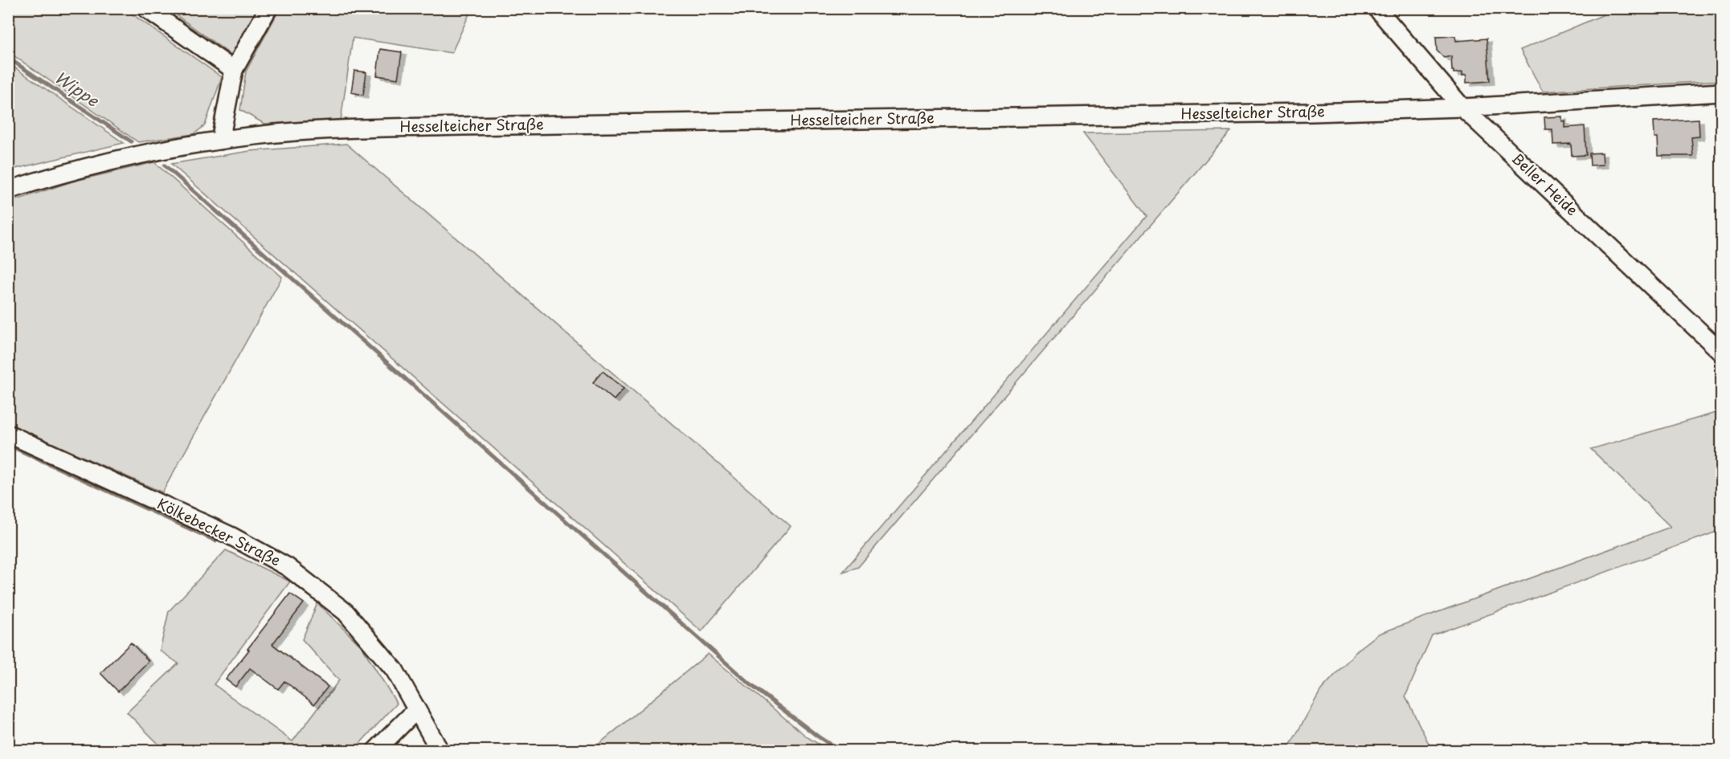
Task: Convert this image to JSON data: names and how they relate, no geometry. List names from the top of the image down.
{
  "streets": {
    "street": ["Hesselteicher Straße", "Beller Heide", "Kölkebecker Straße"]
  },
  "crossings": [
    ["Hesselteicher Straße", "Beller Heide"]
  ],
  "water": ["Wippe"]
}
